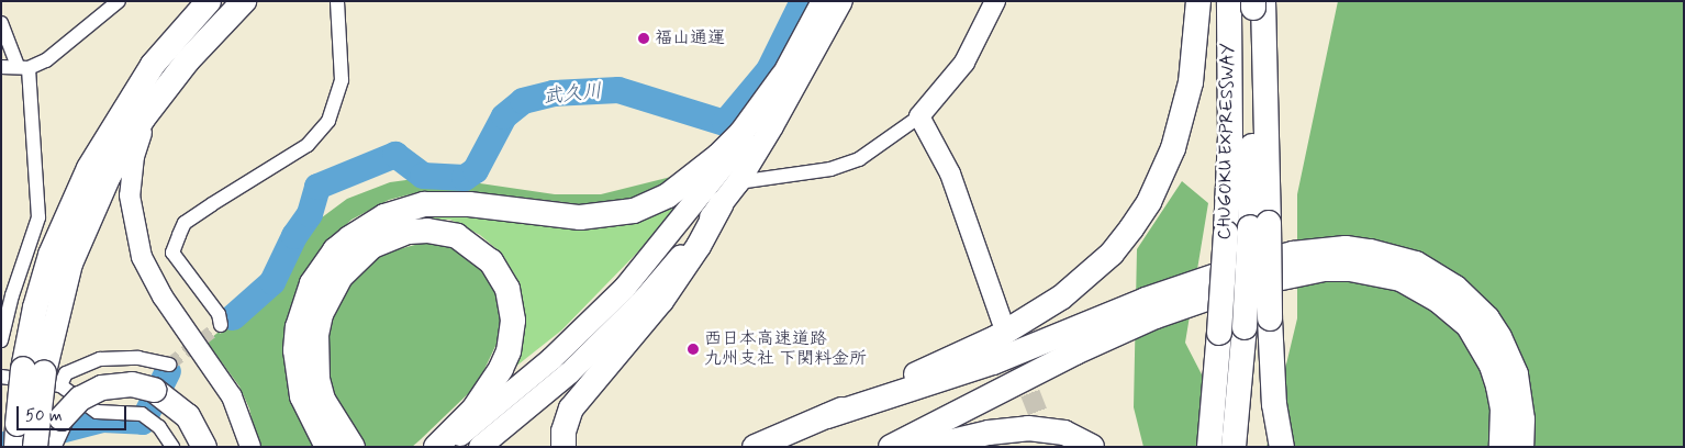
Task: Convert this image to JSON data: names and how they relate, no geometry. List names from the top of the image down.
{
  "streets": {
    "highway": ["CHUGOKU EXPRESSWAY"]
  },
  "water": ["武久川"],
  "places": ["福山通運", "西日本高速道路 九州支社 下関料金所"],
  "scale_bar": "50 m"
}
